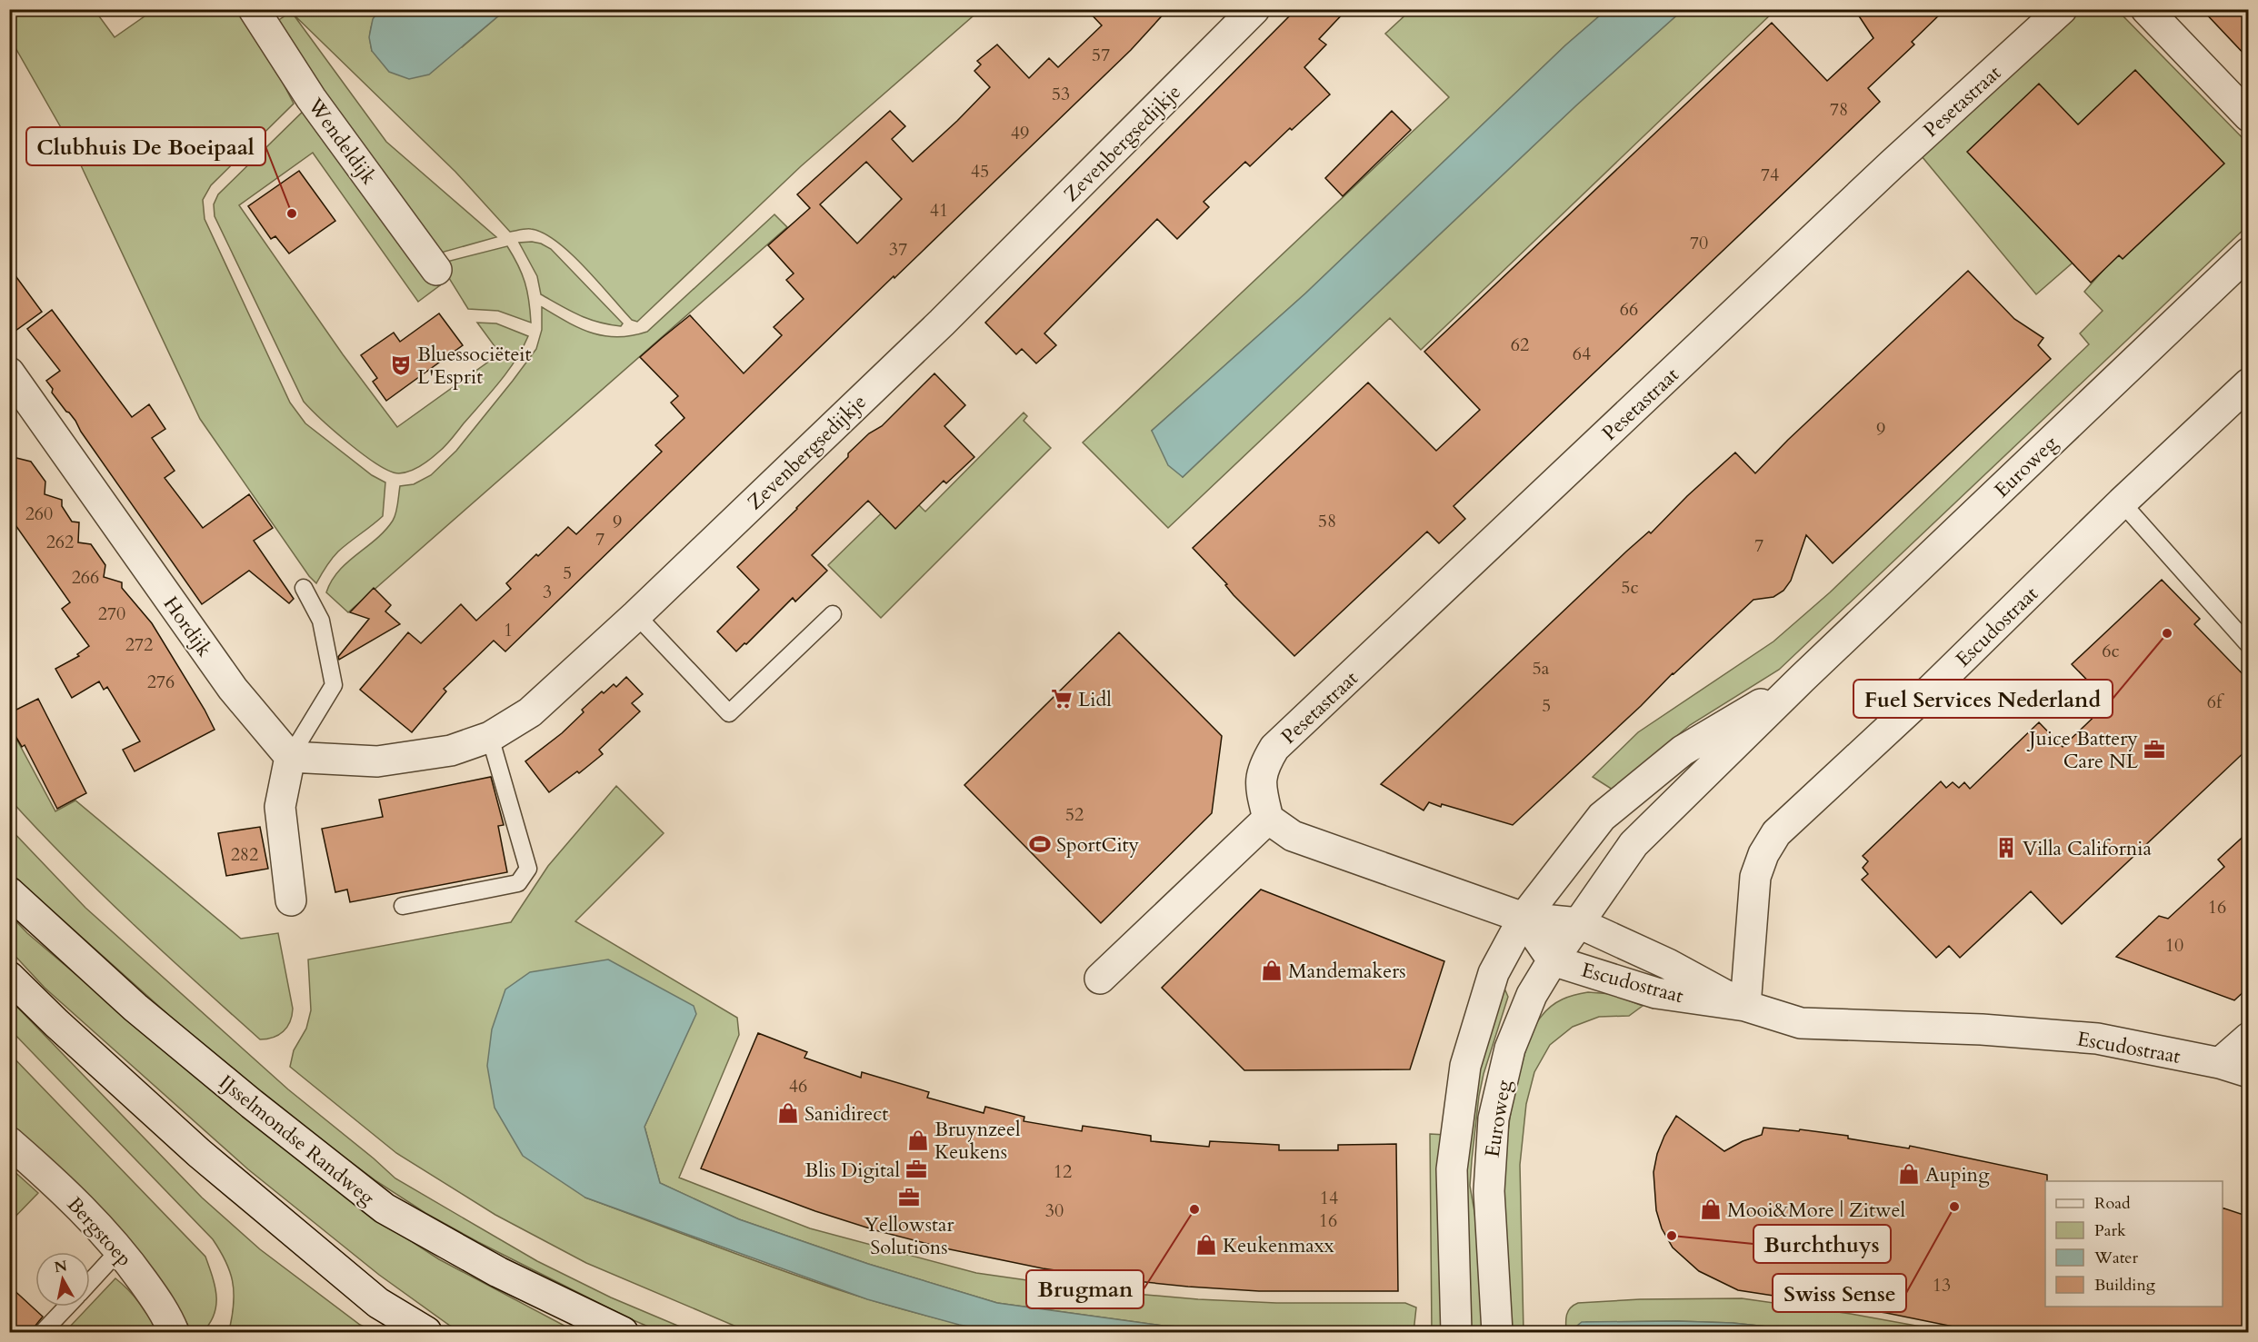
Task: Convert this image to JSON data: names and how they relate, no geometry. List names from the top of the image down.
{
  "streets": {
    "street": [
      "Pesetastraat",
      "Wendeldijk",
      "Zevenbergsedijkje",
      "Euroweg",
      "Hordijk",
      "Escudostraat",
      "IJsselmondse Randweg",
      "Bergstoep"
    ]
  },
  "crossings": [
    ["Zevenbergsedijkje", "Hordijk"],
    ["Euroweg", "Escudostraat"]
  ],
  "places": {
    "other": [
      "Clubhuis De Boeipaal",
      "Fuel Services Nederland",
      "Swiss Sense",
      "Brugman",
      "Burchthuys"
    ],
    "theatre": ["Bluessociëteit L'Esprit"],
    "supermarket": ["Lidl"],
    "office": ["Juice Battery Care NL", "Blis Digital", "Yellowstar Solutions"],
    "sports": ["SportCity"],
    "building": ["Villa California"],
    "shop": [
      "Mandemakers",
      "Sanidirect",
      "Bruynzeel Keukens",
      "Auping",
      "Mooi&More | Zitwel",
      "Keukenmaxx"
    ]
  },
  "house_numbers": [
    "57",
    "53",
    "78",
    "49",
    "45",
    "74",
    "41",
    "70",
    "37",
    "66",
    "62",
    "64",
    "9",
    "260",
    "58",
    "9",
    "7",
    "262",
    "7",
    "5",
    "266",
    "5c",
    "3",
    "270",
    "1",
    "272",
    "6c",
    "5a",
    "276",
    "6f",
    "5",
    "52",
    "282",
    "16",
    "10",
    "46",
    "12",
    "14",
    "30",
    "16",
    "13"
  ],
  "legend": [
    "Road",
    "Park",
    "Water",
    "Building"
  ],
  "north": "top"
}
